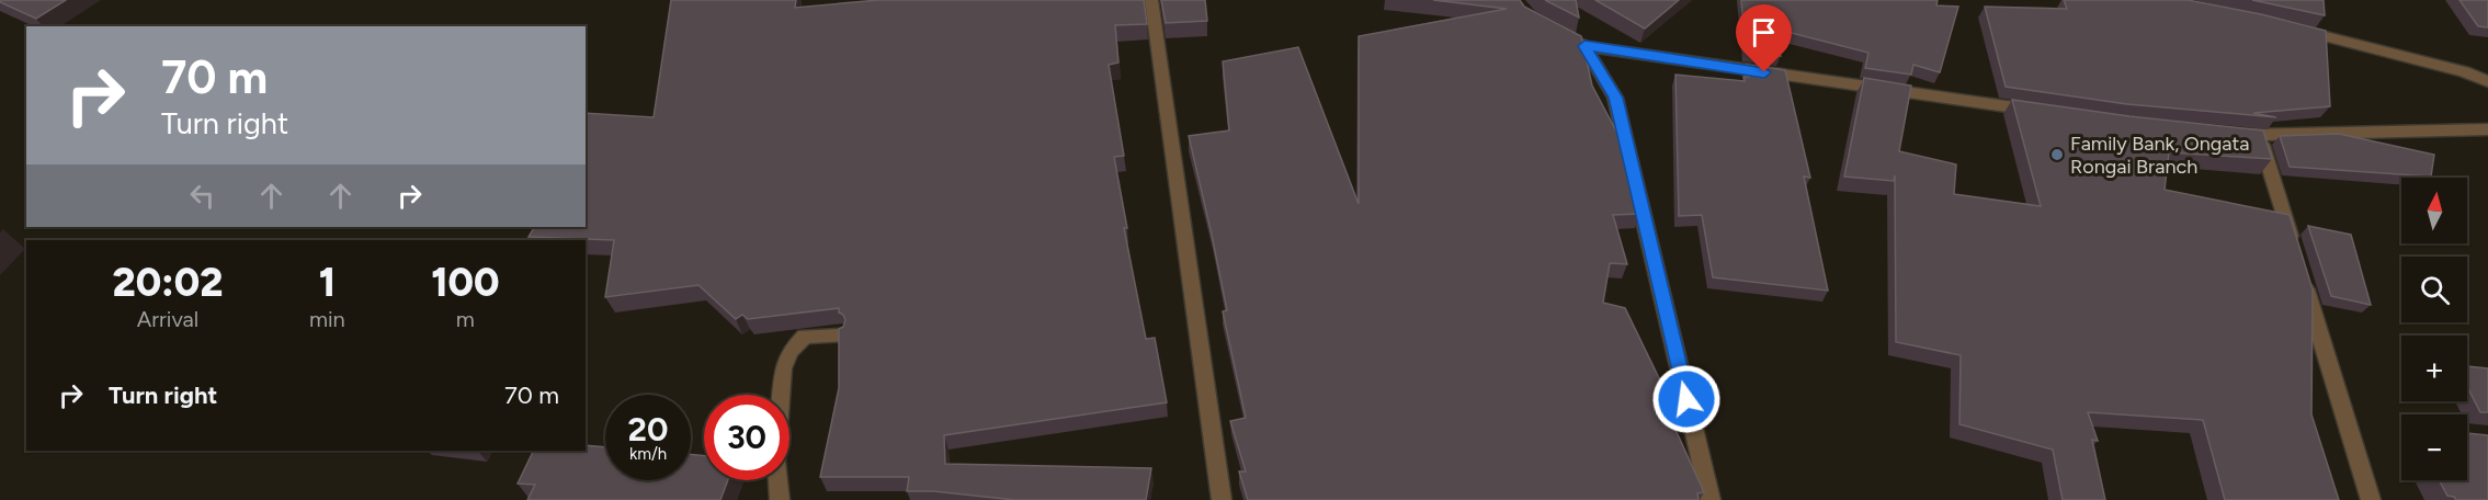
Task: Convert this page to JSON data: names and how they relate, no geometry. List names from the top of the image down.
{
  "places": ["Family Bank, Ongata Rongai Branch"],
  "north": "top",
  "page": {
    "turn": ["70 m", "Turn right"],
    "map_buttons": ["+", "−"],
    "eta": [
      "20:02",
      "Arrival",
      "1",
      "min",
      "100",
      "m"
    ],
    "list": [
      {
        "name": "Turn right",
        "value": "70 m"
      }
    ],
    "speed": "20 km/h",
    "limit": "30"
  }
}
